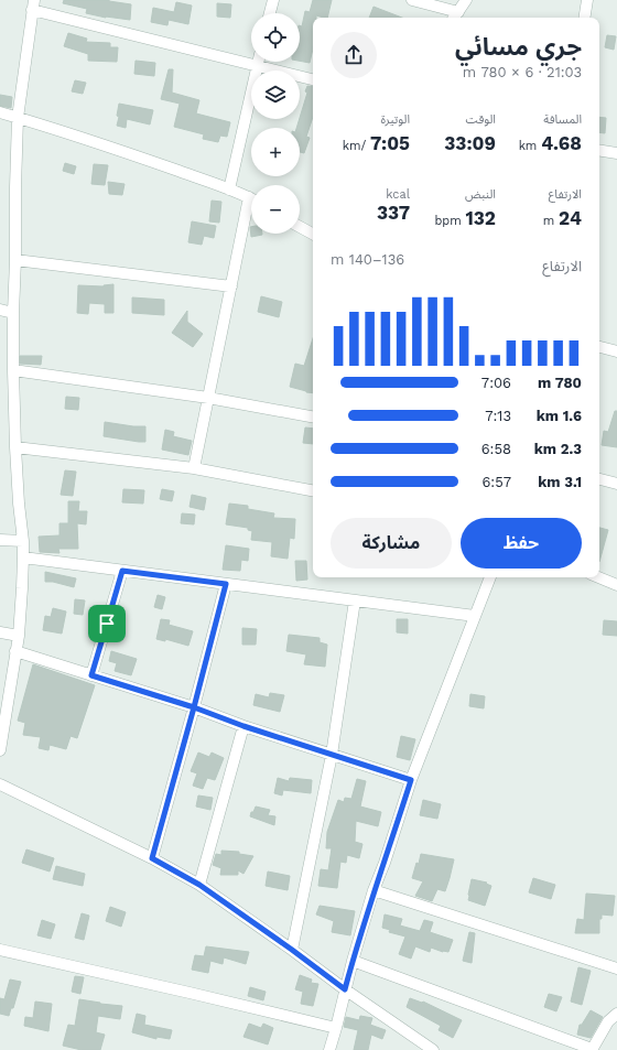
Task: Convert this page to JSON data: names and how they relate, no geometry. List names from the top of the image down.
{
  "page": {
    "map_buttons": ["+", "−"],
    "heading": ["جري مسائي", "21:03 · 6 × 780 m"],
    "stats": [
      ["المسافة", "4.68 km"],
      ["الوقت", "33:09"],
      ["الوتيرة", "7:05 /km"],
      ["الارتفاع", "24 m"],
      ["النبض", "132 bpm"],
      ["kcal", "337"]
    ],
    "chart": ["الارتفاع", "136–140 m"],
    "list": [
      {
        "name": "780 m",
        "note": "7:06"
      },
      {
        "name": "1.6 km",
        "note": "7:13"
      },
      {
        "name": "2.3 km",
        "note": "6:58"
      },
      {
        "name": "3.1 km",
        "note": "6:57"
      }
    ],
    "buttons": ["حفظ", "مشاركة"]
  }
}
